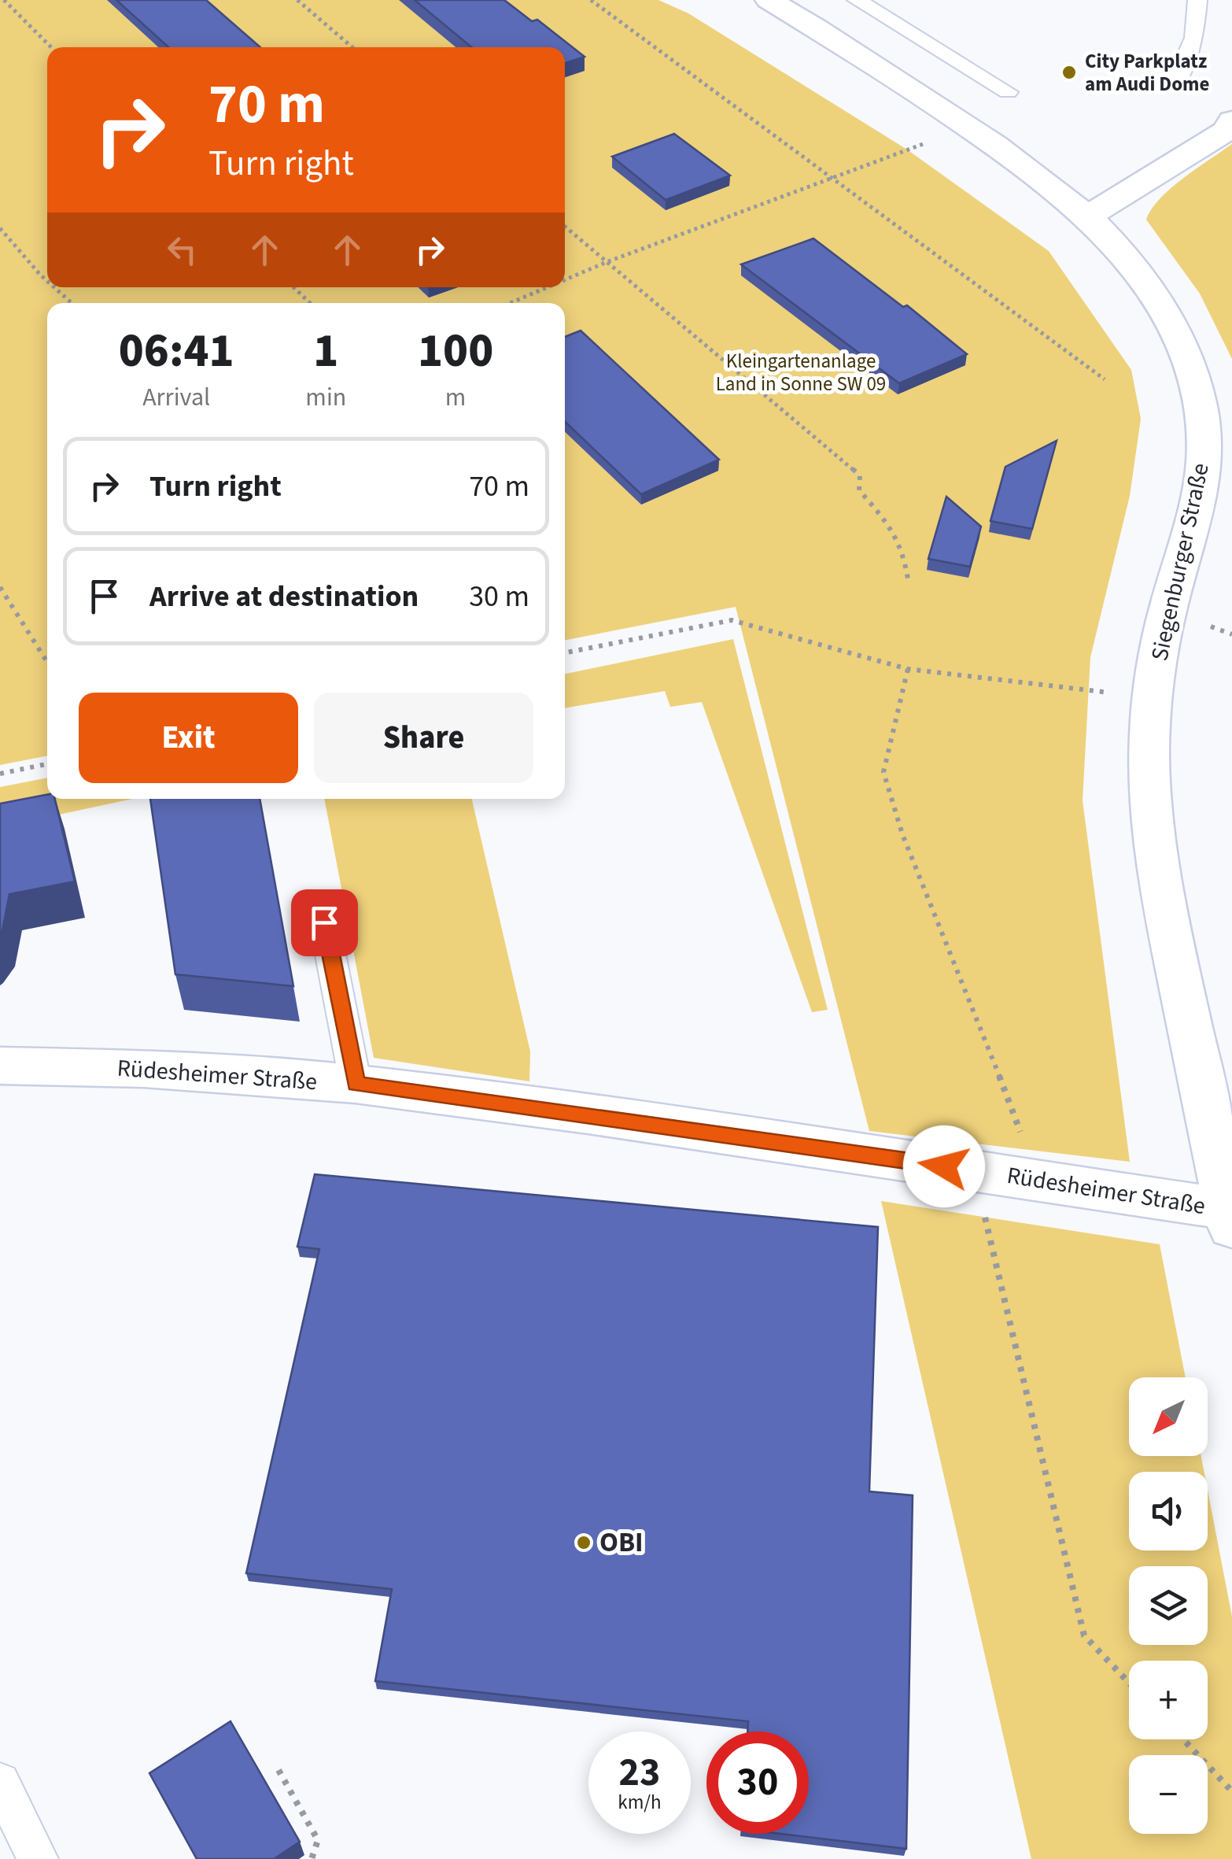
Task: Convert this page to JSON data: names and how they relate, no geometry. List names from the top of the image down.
{
  "streets": {
    "street": ["Siegenburger Straße", "Rüdesheimer Straße"]
  },
  "crossings": [
    ["Siegenburger Straße", "Rüdesheimer Straße"]
  ],
  "parks": ["Kleingartenanlage Land in Sonne SW 09"],
  "places": ["City Parkplatz am Audi Dome", "OBI"],
  "north": "bottom left",
  "page": {
    "turn": ["70 m", "Turn right"],
    "eta": [
      "06:41",
      "Arrival",
      "1",
      "min",
      "100",
      "m"
    ],
    "list": [
      {
        "name": "Turn right",
        "value": "70 m"
      },
      {
        "name": "Arrive at destination",
        "value": "30 m"
      }
    ],
    "buttons": ["Exit", "Share"],
    "map_buttons": ["+", "−"],
    "speed": "23 km/h",
    "limit": "30"
  }
}
